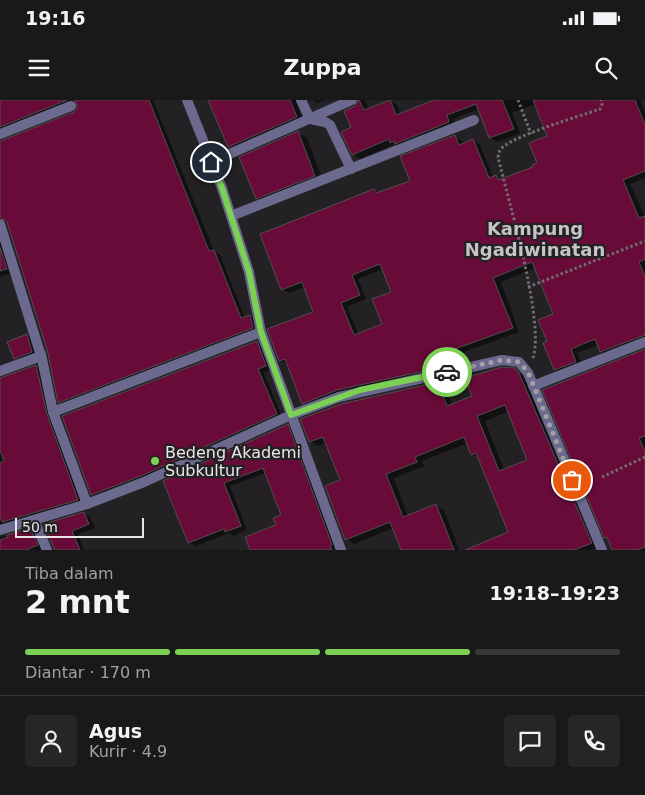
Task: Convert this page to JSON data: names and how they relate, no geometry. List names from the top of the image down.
{
  "districts": ["Kampung Ngadiwinatan"],
  "places": ["Bedeng Akademi Subkultur"],
  "scale_bar": "50 m",
  "page": {
    "status": "19:16",
    "header": "Zuppa",
    "scale": "50 m",
    "heading": ["2 mnt", "Tiba dalam", "19:18–19:23"],
    "panel": ["Agus", "Kurir · 4.9"],
    "bar": "Diantar · 170 m"
  }
}
